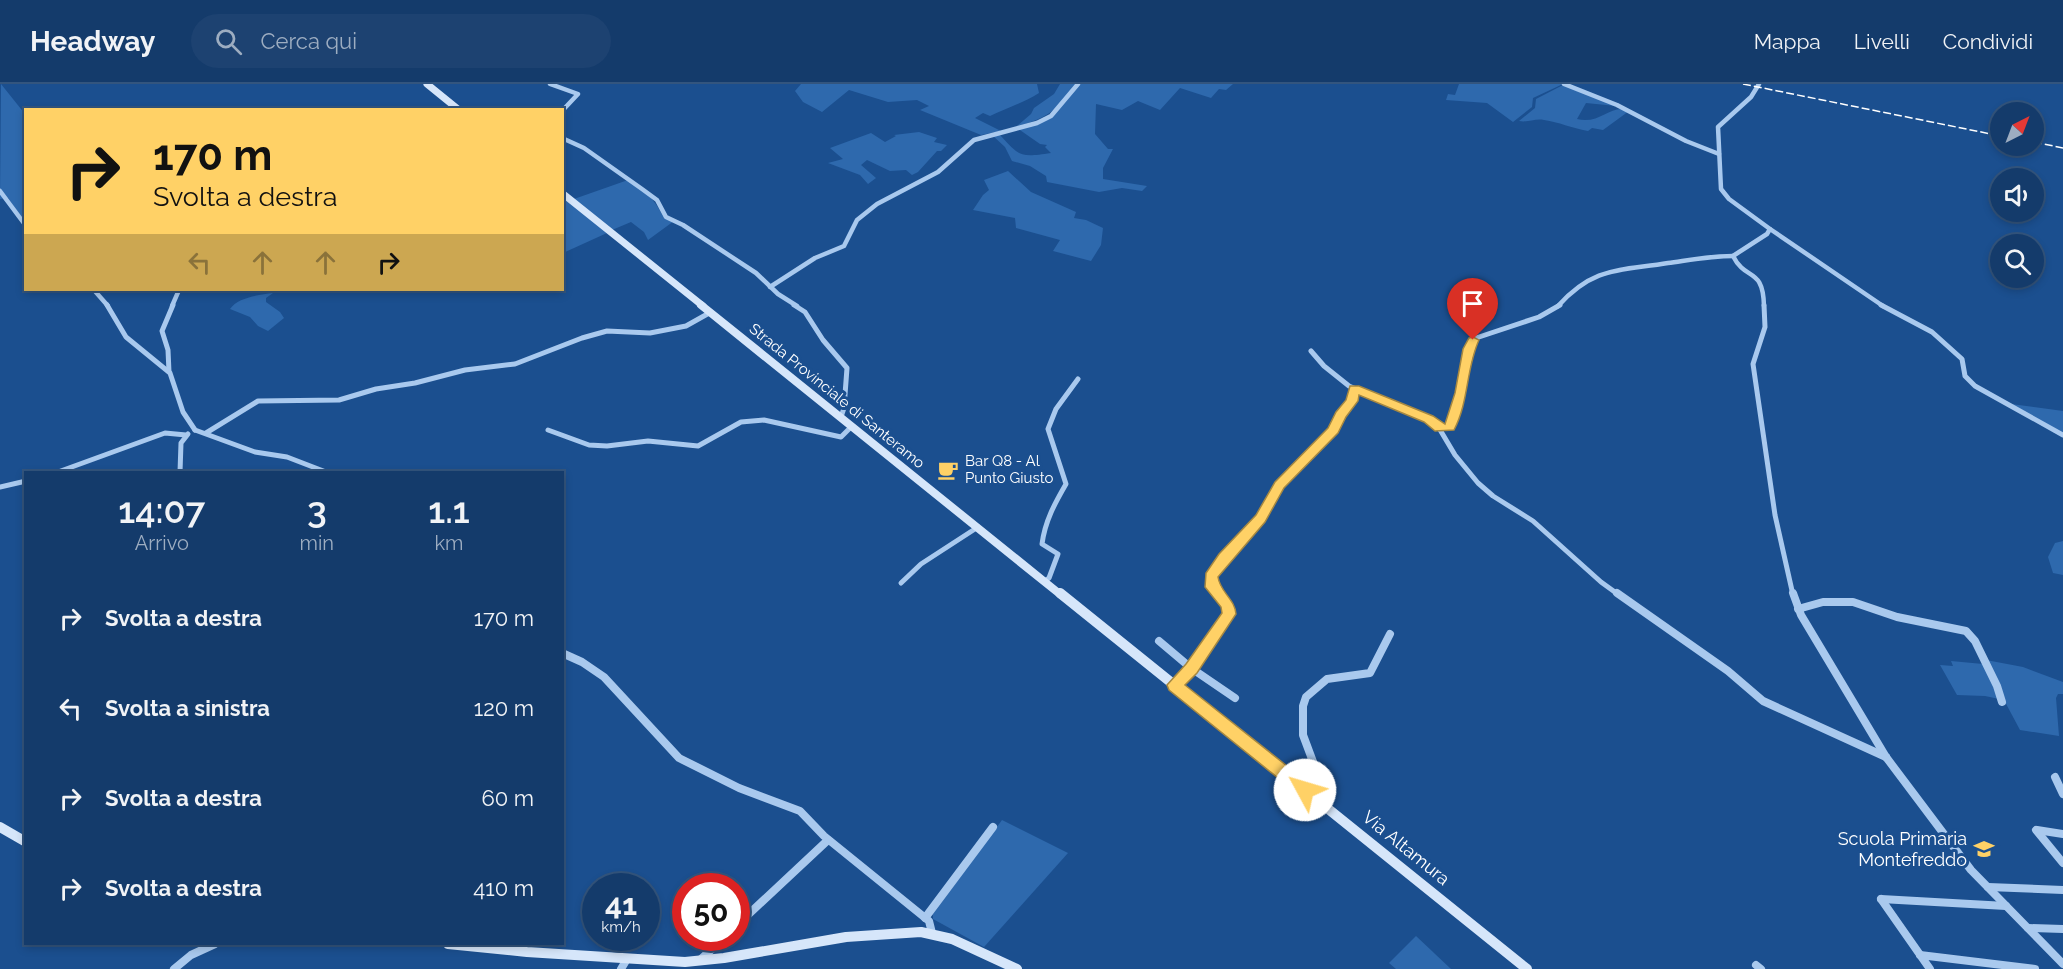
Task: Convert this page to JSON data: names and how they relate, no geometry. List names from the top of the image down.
{
  "streets": {
    "main road": ["Strada Provinciale di Santeramo", "Via Altamura"]
  },
  "crossings": [
    ["Strada Provinciale di Santeramo", "Via Altamura"]
  ],
  "places": {
    "cafe": ["Bar Q8 - Al Punto Giusto"],
    "school or university": ["Scuola Primaria Montefreddo"]
  },
  "north": "top right",
  "page": {
    "header": "Headway",
    "search": "Cerca qui",
    "nav": ["Mappa", "Livelli", "Condividi"],
    "turn": ["170 m", "Svolta a destra"],
    "eta": [
      "14:07",
      "Arrivo",
      "3",
      "min",
      "1.1",
      "km"
    ],
    "list": [
      {
        "name": "Svolta a destra",
        "value": "170 m"
      },
      {
        "name": "Svolta a sinistra",
        "value": "120 m"
      },
      {
        "name": "Svolta a destra",
        "value": "60 m"
      },
      {
        "name": "Svolta a destra",
        "value": "410 m"
      }
    ],
    "speed": "41 km/h",
    "limit": "50"
  }
}
